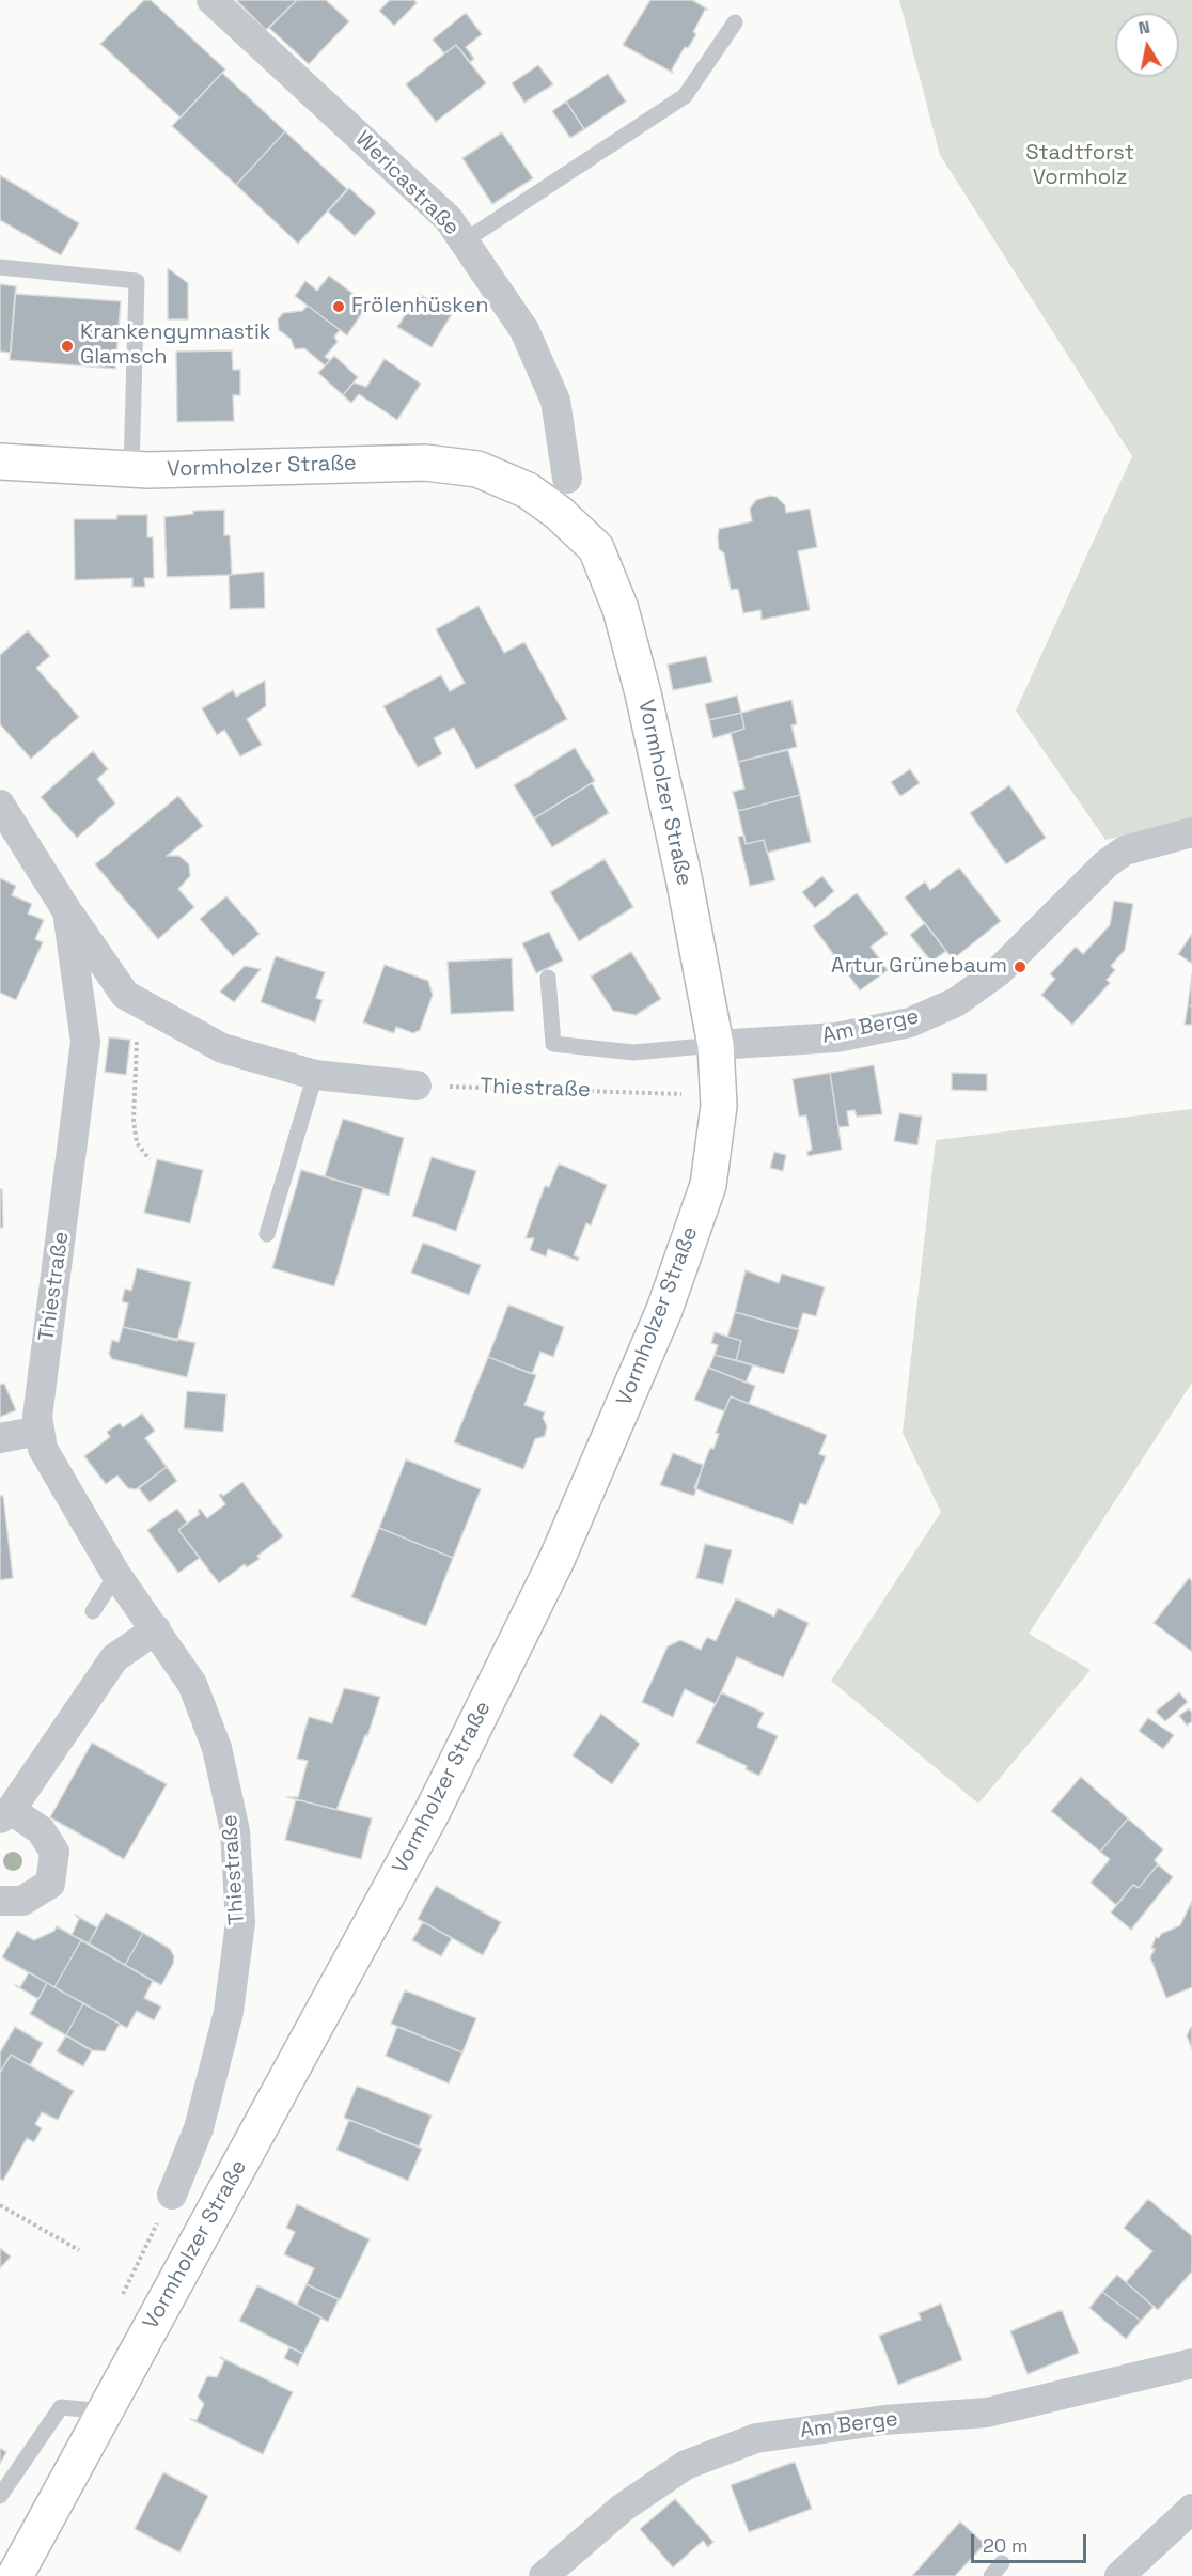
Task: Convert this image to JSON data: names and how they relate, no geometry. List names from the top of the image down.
{
  "streets": {
    "main road": ["Vormholzer Straße"],
    "street": ["Wericastraße", "Am Berge", "Thiestraße"]
  },
  "crossings": [
    ["Vormholzer Straße", "Am Berge"],
    ["Vormholzer Straße", "Thiestraße"]
  ],
  "parks": ["Stadtforst Vormholz"],
  "places": ["Frölenhüsken", "Krankengymnastik Glamsch", "Artur Grünebaum"],
  "scale_bar": "20 m",
  "north": "top"
}
